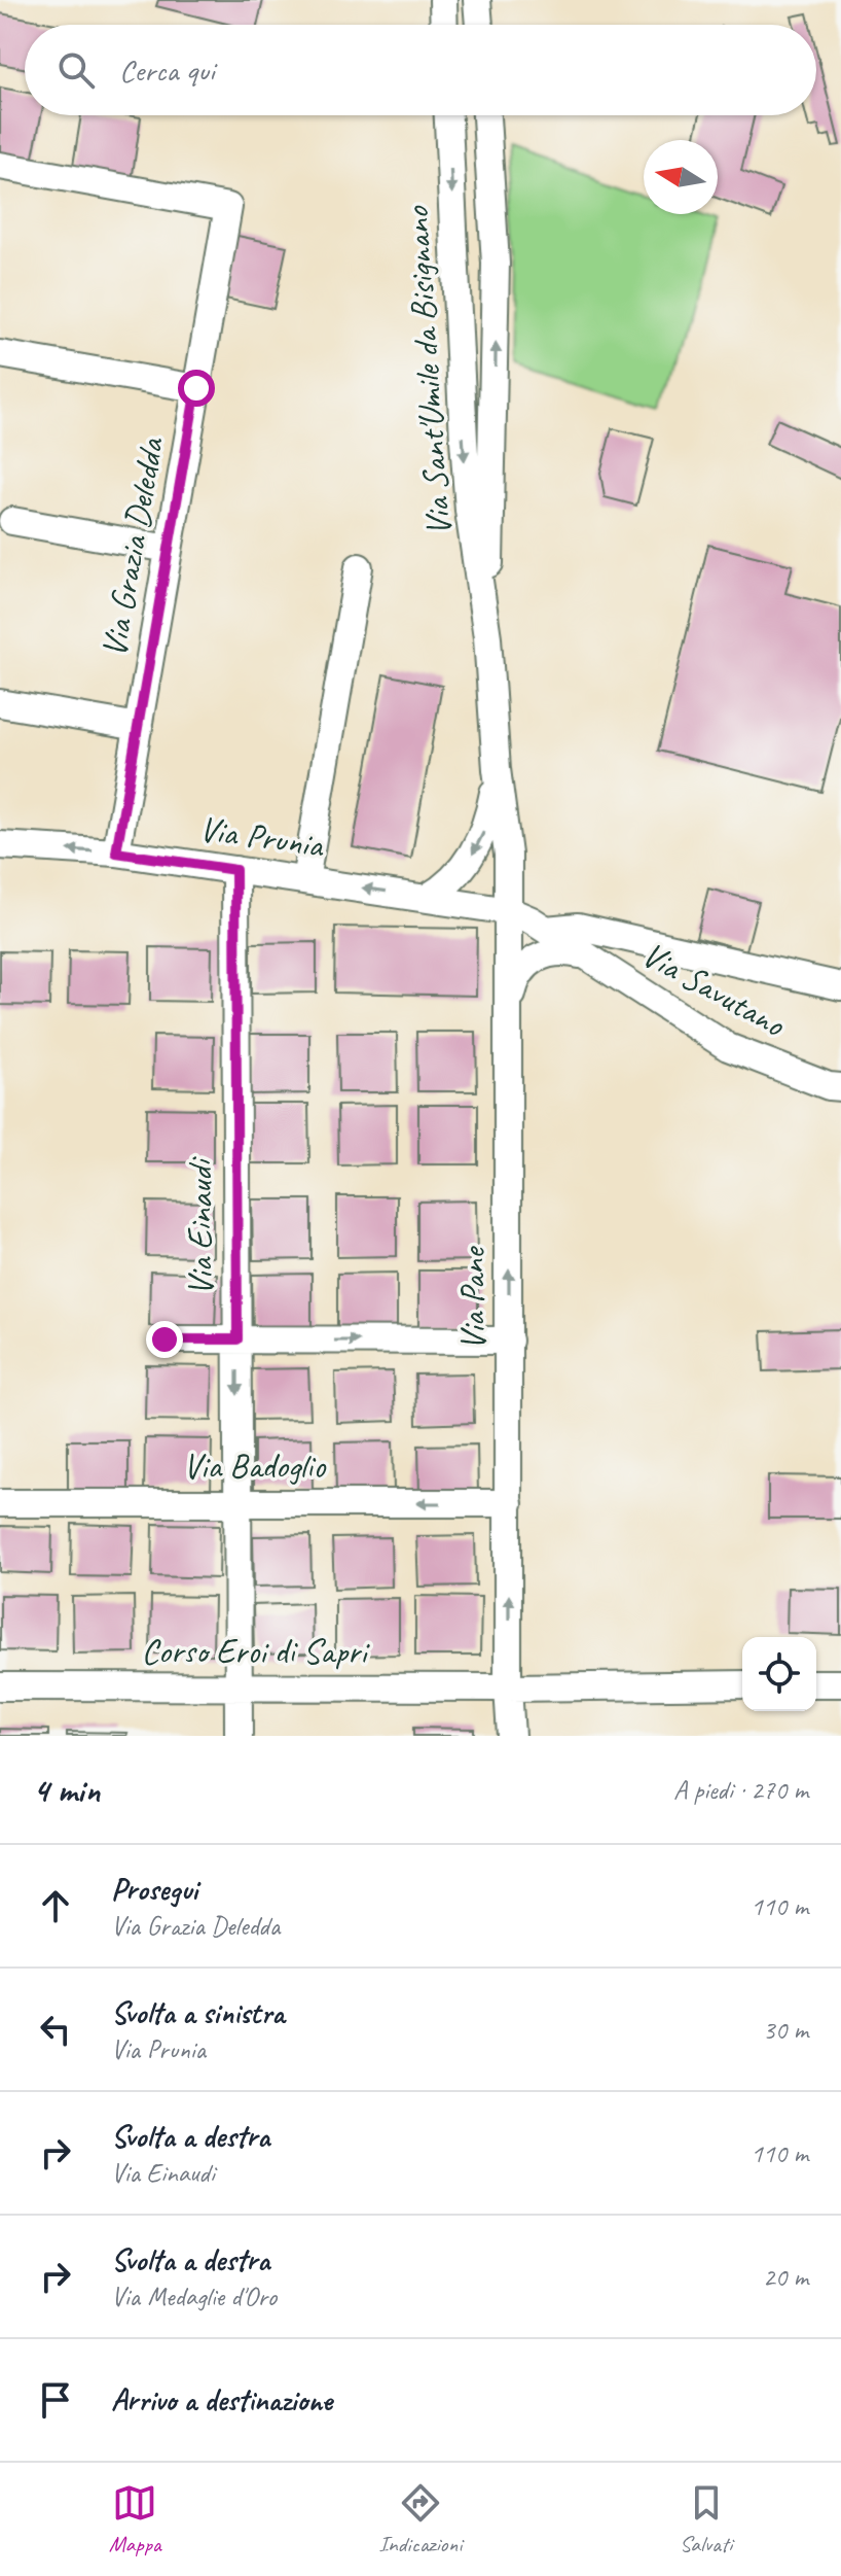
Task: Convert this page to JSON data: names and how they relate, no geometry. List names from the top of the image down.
{
  "streets": {
    "street": [
      "Via Sant'Umile da Bisignano",
      "Via Grazia Deledda",
      "Via Prunia",
      "Via Savutano",
      "Via Einaudi",
      "Via Pane",
      "Via Badoglio",
      "Corso Eroi di Sapri"
    ]
  },
  "crossings": [
    ["Via Sant'Umile da Bisignano", "Via Pane"],
    ["Via Grazia Deledda", "Via Prunia"],
    ["Via Prunia", "Via Savutano"],
    ["Via Prunia", "Via Einaudi"],
    ["Via Prunia", "Via Pane"],
    ["Via Einaudi", "Via Badoglio"],
    ["Via Einaudi", "Corso Eroi di Sapri"],
    ["Via Pane", "Via Badoglio"],
    ["Via Pane", "Corso Eroi di Sapri"]
  ],
  "one_way": ["Via Pane"],
  "north": "left",
  "page": {
    "search": "Cerca qui",
    "heading": ["4 min", "A piedi · 270 m"],
    "list": [
      ["Prosegui", "Via Grazia Deledda", "110 m"],
      ["Svolta a sinistra", "Via Prunia", "30 m"],
      ["Svolta a destra", "Via Einaudi", "110 m"],
      ["Svolta a destra", "Via Medaglie d'Oro", "20 m"],
      "Arrivo a destinazione"
    ],
    "nav": ["Mappa", "Indicazioni", "Salvati"]
  }
}
